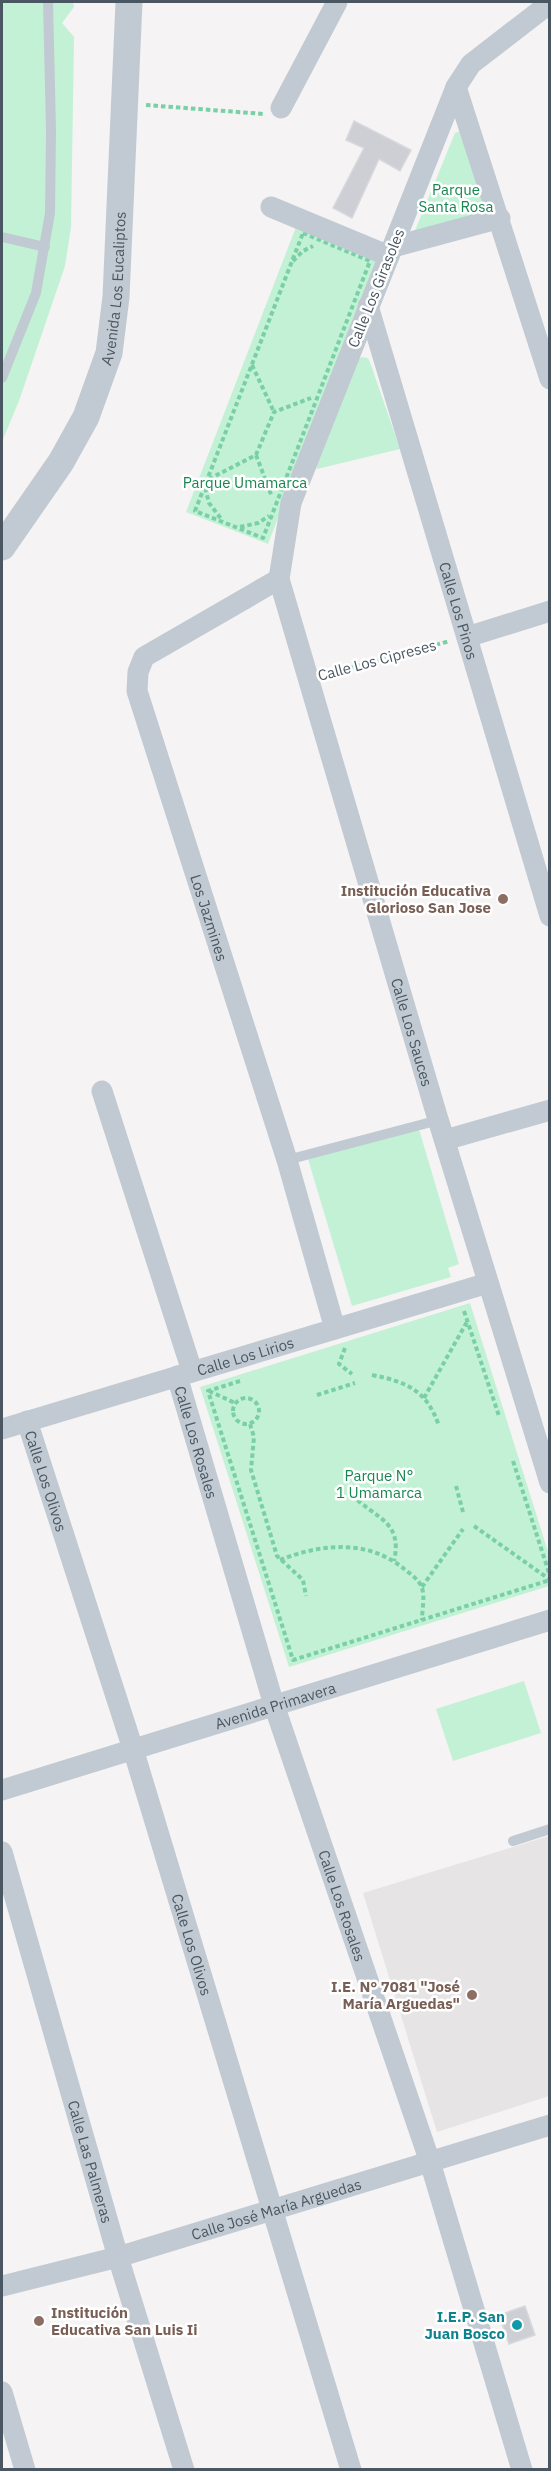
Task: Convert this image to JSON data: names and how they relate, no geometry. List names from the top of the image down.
{
  "streets": {
    "street": [
      "Avenida Los Eucaliptos",
      "Calle Los Girasoles",
      "Calle Los Pinos",
      "Los Jazmines",
      "Calle Los Sauces",
      "Calle Los Lirios",
      "Calle Los Rosales",
      "Calle Los Olivos",
      "Avenida Primavera",
      "Calle Las Palmeras",
      "Calle José María Arguedas"
    ],
    "path": ["Calle Los Cipreses"]
  },
  "crossings": [
    ["Calle Los Girasoles", "Calle Los Pinos"],
    ["Calle Los Girasoles", "Los Jazmines"],
    ["Calle Los Girasoles", "Calle Los Sauces"],
    ["Calle Los Pinos", "Calle Los Cipreses"],
    ["Calle Los Cipreses", "Calle Los Sauces"],
    ["Los Jazmines", "Calle Los Sauces"],
    ["Los Jazmines", "Calle Los Lirios"],
    ["Calle Los Sauces", "Calle Los Lirios"],
    ["Calle Los Lirios", "Calle Los Rosales"],
    ["Calle Los Lirios", "Calle Los Olivos"],
    ["Calle Los Rosales", "Avenida Primavera"],
    ["Calle Los Rosales", "Calle José María Arguedas"],
    ["Calle Los Olivos", "Avenida Primavera"],
    ["Calle Los Olivos", "Calle José María Arguedas"],
    ["Calle Las Palmeras", "Calle José María Arguedas"]
  ],
  "parks": ["Parque Santa Rosa", "Parque Umamarca", "Parque N° 1 Umamarca"],
  "places": [
    "Institución Educativa Glorioso San Jose",
    "I.E. N° 7081 \"José María Arguedas\"",
    "Institución Educativa San Luis Ii",
    "I.E.P. San Juan Bosco"
  ]
}
